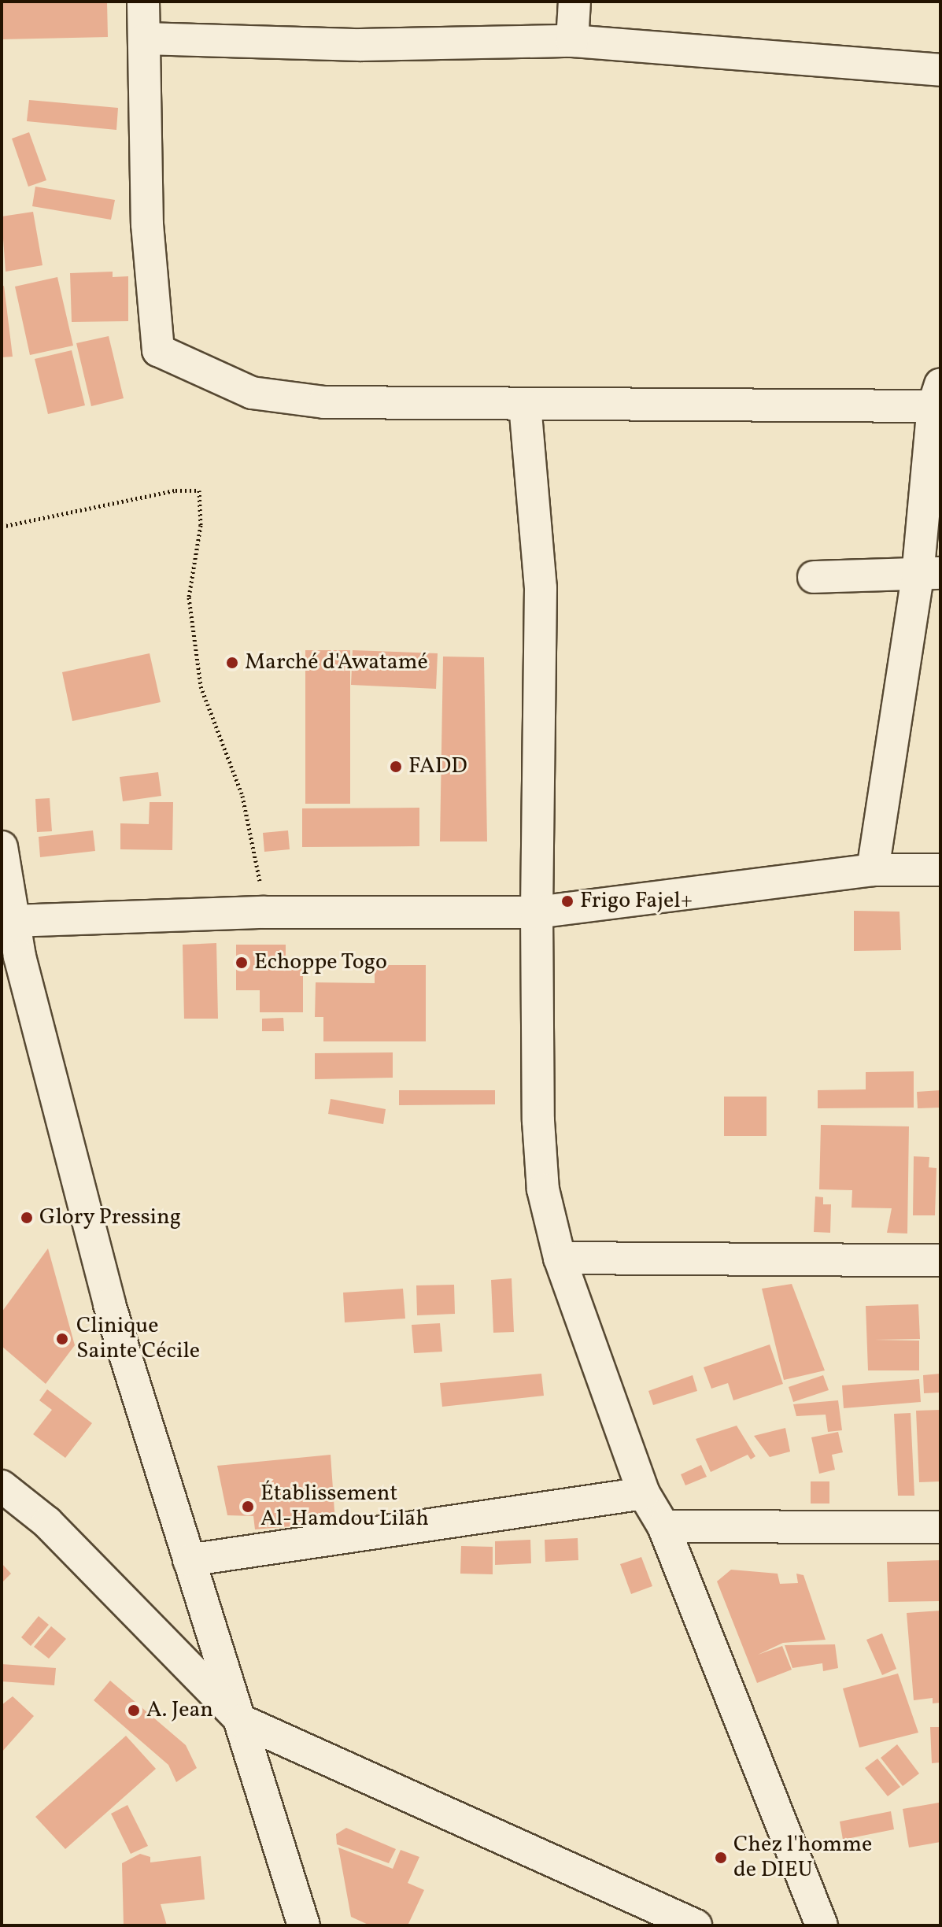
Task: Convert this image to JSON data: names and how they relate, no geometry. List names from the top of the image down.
{
  "places": [
    "Marché d'Awatamé",
    "FADD",
    "Frigo Fajel+",
    "Echoppe Togo",
    "Glory Pressing",
    "Clinique Sainte Cécile",
    "Établissement Al-Hamdou Lilah",
    "A. Jean",
    "Chez l'homme de DIEU"
  ]
}
